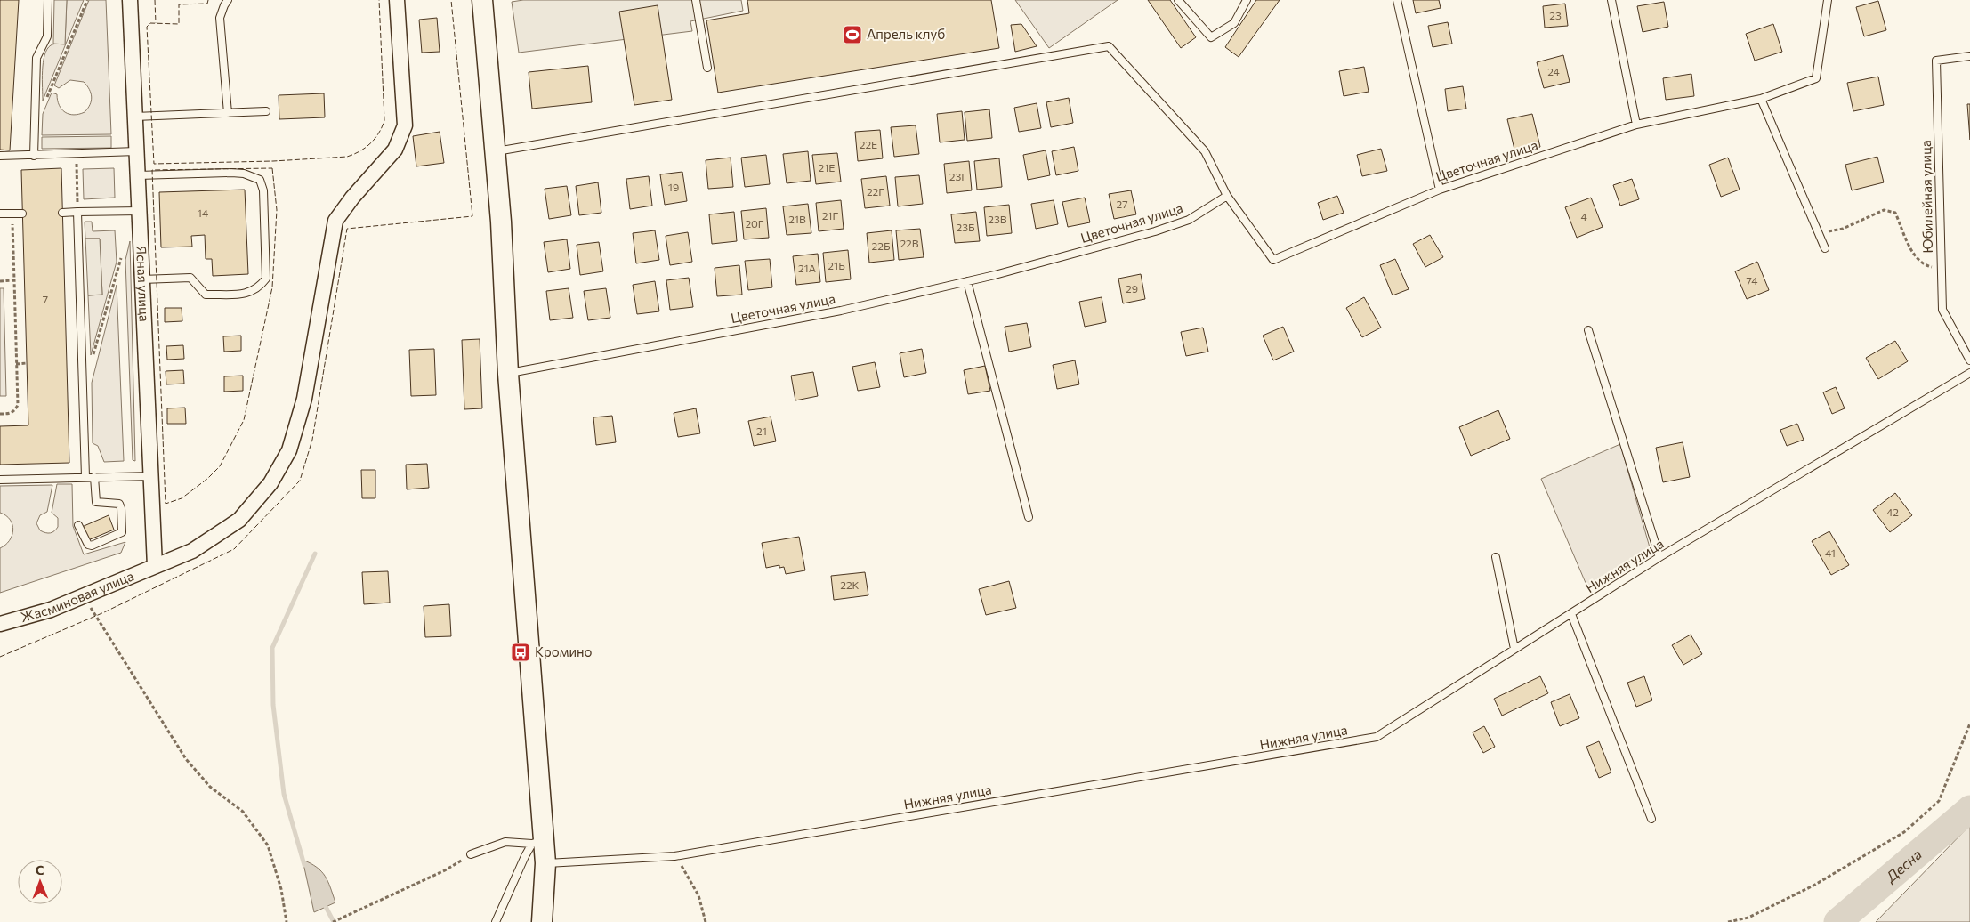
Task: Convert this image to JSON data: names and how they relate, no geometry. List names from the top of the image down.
{
  "streets": {
    "street": ["Ясная улица", "Жасминовая улица"],
    "lane": ["Цветочная улица", "Юбилейная улица", "Нижняя улица"]
  },
  "crossings": [
    ["Ясная улица", "Жасминовая улица"]
  ],
  "water": ["Десна"],
  "places": {
    "sports": ["Апрель клуб"],
    "bus stop": ["Кромино"]
  },
  "house_numbers": [
    "23",
    "24",
    "22Е",
    "21Е",
    "23Г",
    "19",
    "22Г",
    "27",
    "14",
    "21Г",
    "4",
    "21В",
    "23В",
    "20Г",
    "23Б",
    "22В",
    "22Б",
    "21Б",
    "21А",
    "74",
    "29",
    "7",
    "21",
    "42",
    "41",
    "22К"
  ],
  "north": "top"
}
